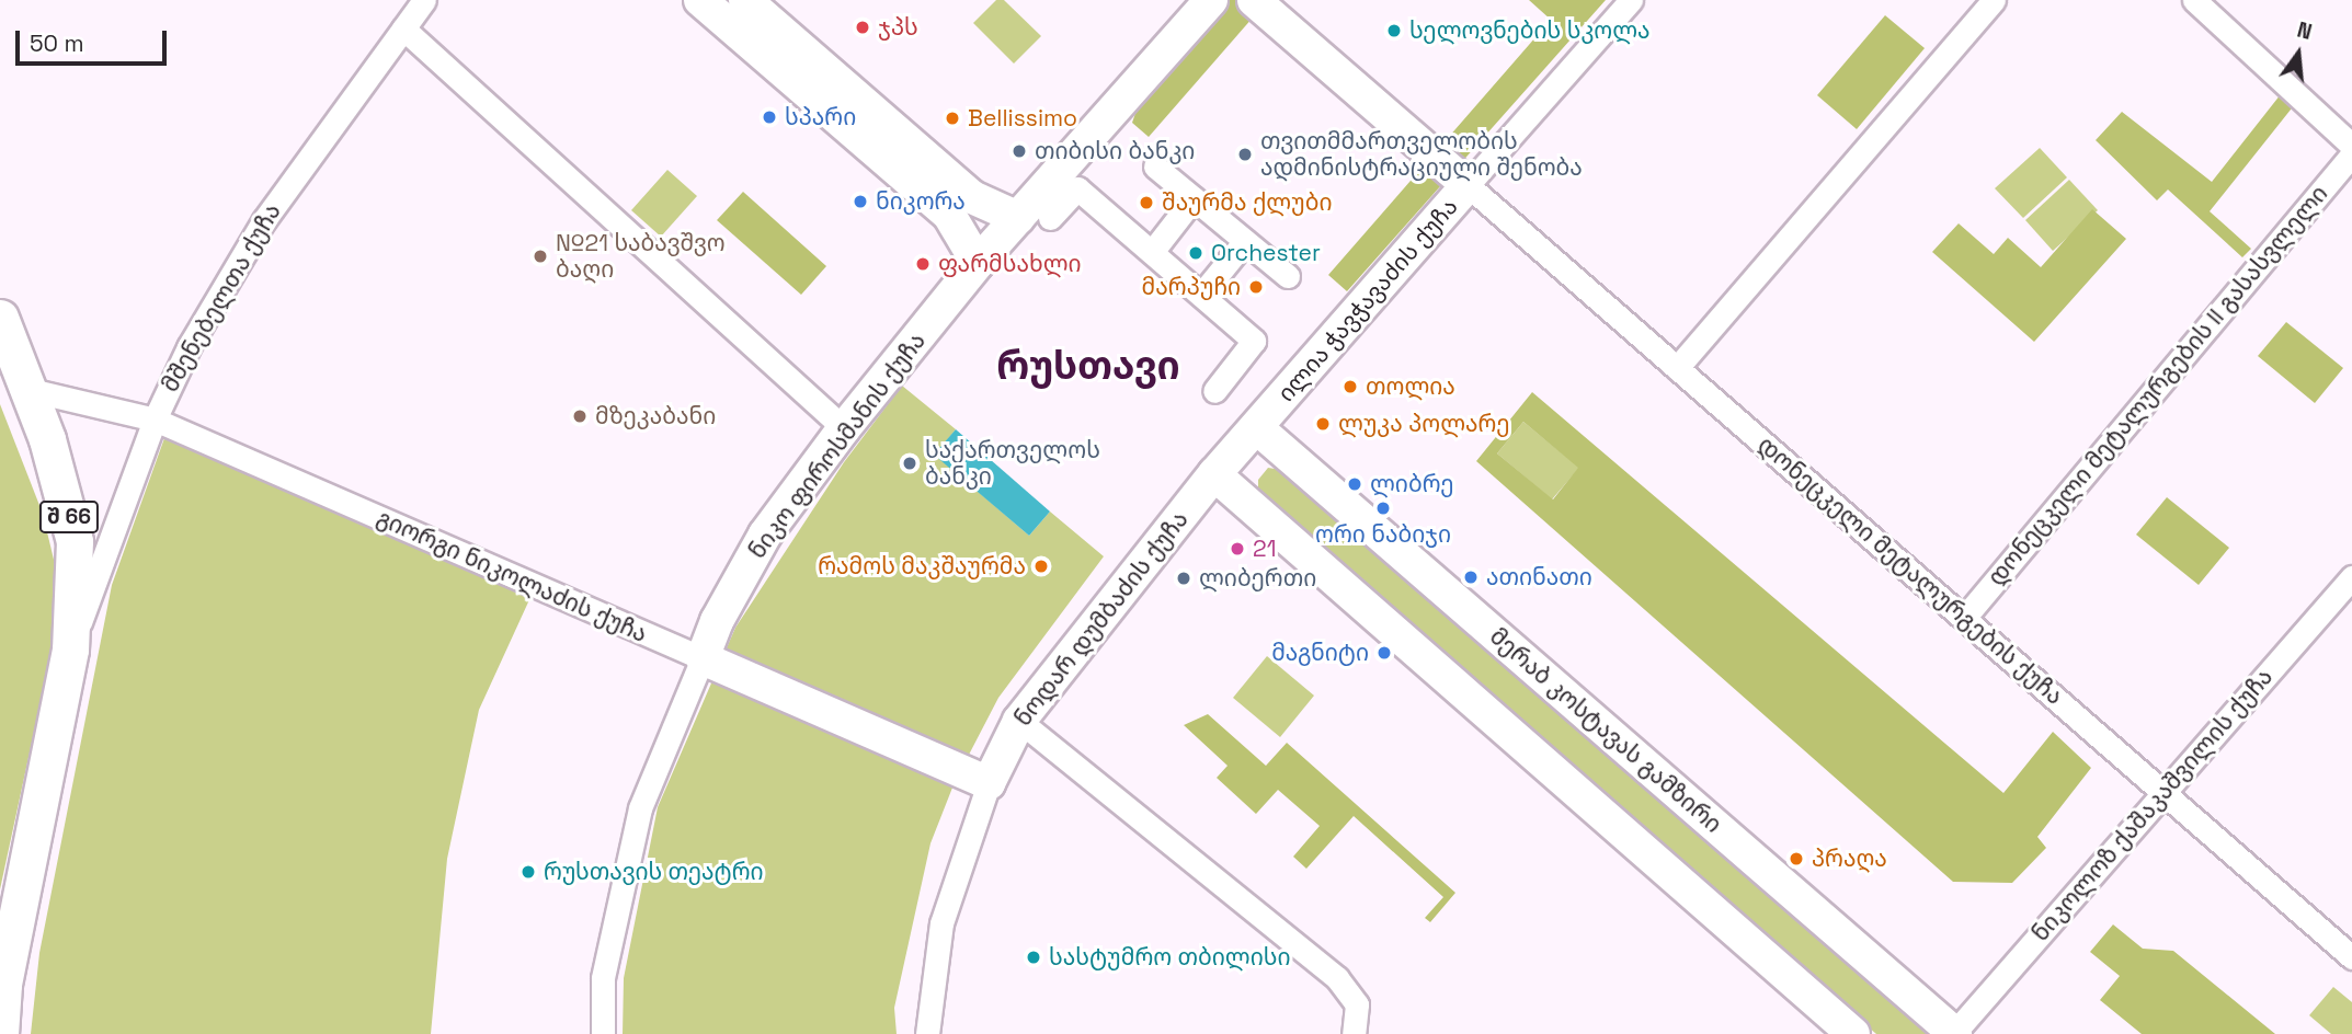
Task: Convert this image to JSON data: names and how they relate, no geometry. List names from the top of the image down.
{
  "streets": {
    "main road": ["მშენებელთა ქუჩა", "შ 66"],
    "street": [
      "ილია ჭავჭავაძის ქუჩა",
      "დონეცკელი მეტალურგების II გასასვლელი",
      "ნიკო ფიროსმანის ქუჩა",
      "დონეცკელი მეტალურგების ქუჩა",
      "გიორგი ნიკოლაძის ქუჩა",
      "ნოდარ დუმბაძის ქუჩა",
      "მერაბ კოსტავას გამზირი",
      "ნიკოლოზ ქაშაკაშვილის ქუჩა"
    ]
  },
  "crossings": [
    ["მშენებელთა ქუჩა", "შ 66"],
    ["მშენებელთა ქუჩა", "გიორგი ნიკოლაძის ქუჩა"],
    ["ილია ჭავჭავაძის ქუჩა", "დონეცკელი მეტალურგების ქუჩა"],
    ["ილია ჭავჭავაძის ქუჩა", "ნოდარ დუმბაძის ქუჩა"],
    ["ილია ჭავჭავაძის ქუჩა", "მერაბ კოსტავას გამზირი"],
    ["დონეცკელი მეტალურგების II გასასვლელი", "დონეცკელი მეტალურგების ქუჩა"],
    ["ნიკო ფიროსმანის ქუჩა", "გიორგი ნიკოლაძის ქუჩა"],
    ["შ 66", "გიორგი ნიკოლაძის ქუჩა"],
    ["დონეცკელი მეტალურგების ქუჩა", "ნიკოლოზ ქაშაკაშვილის ქუჩა"],
    ["გიორგი ნიკოლაძის ქუჩა", "ნოდარ დუმბაძის ქუჩა"],
    ["მერაბ კოსტავას გამზირი", "ნიკოლოზ ქაშაკაშვილის ქუჩა"]
  ],
  "districts": ["რუსთავი"],
  "places": [
    "ჯპს",
    "სელოვნების სკოლა",
    "სპარი",
    "Bellissimo",
    "თიბისი ბანკი",
    "თვითმმართველობის ადმინისტრაციული შენობა",
    "ნიკორა",
    "შაურმა ქლუბი",
    "Orchester",
    "№21 საბავშვო ბაღი",
    "ფარმსახლი",
    "მარპუჩი",
    "თოლია",
    "მზეკაბანი",
    "ლუკა პოლარე",
    "საქართველოს ბანკი",
    "ლიბრე",
    "ორი ნაბიჯი",
    "21",
    "რამოს მაკშაურმა",
    "ათინათი",
    "ლიბერთი",
    "მაგნიტი",
    "პრაღა",
    "რუსთავის თეატრი",
    "სასტუმრო თბილისი"
  ],
  "scale_bar": "50 m",
  "north": "top"
}
